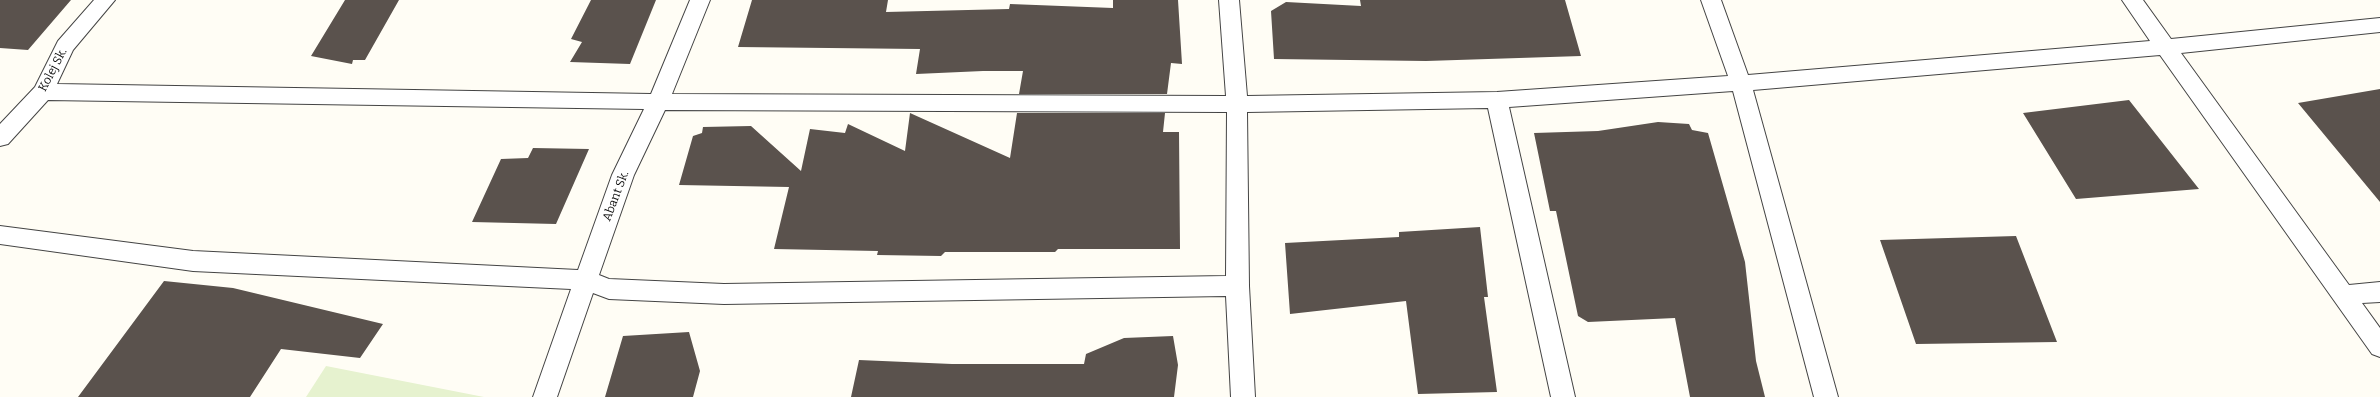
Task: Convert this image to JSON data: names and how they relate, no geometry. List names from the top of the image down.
{
  "streets": {
    "street": ["Kolej Sk.", "Abant Sk."]
  }
}
